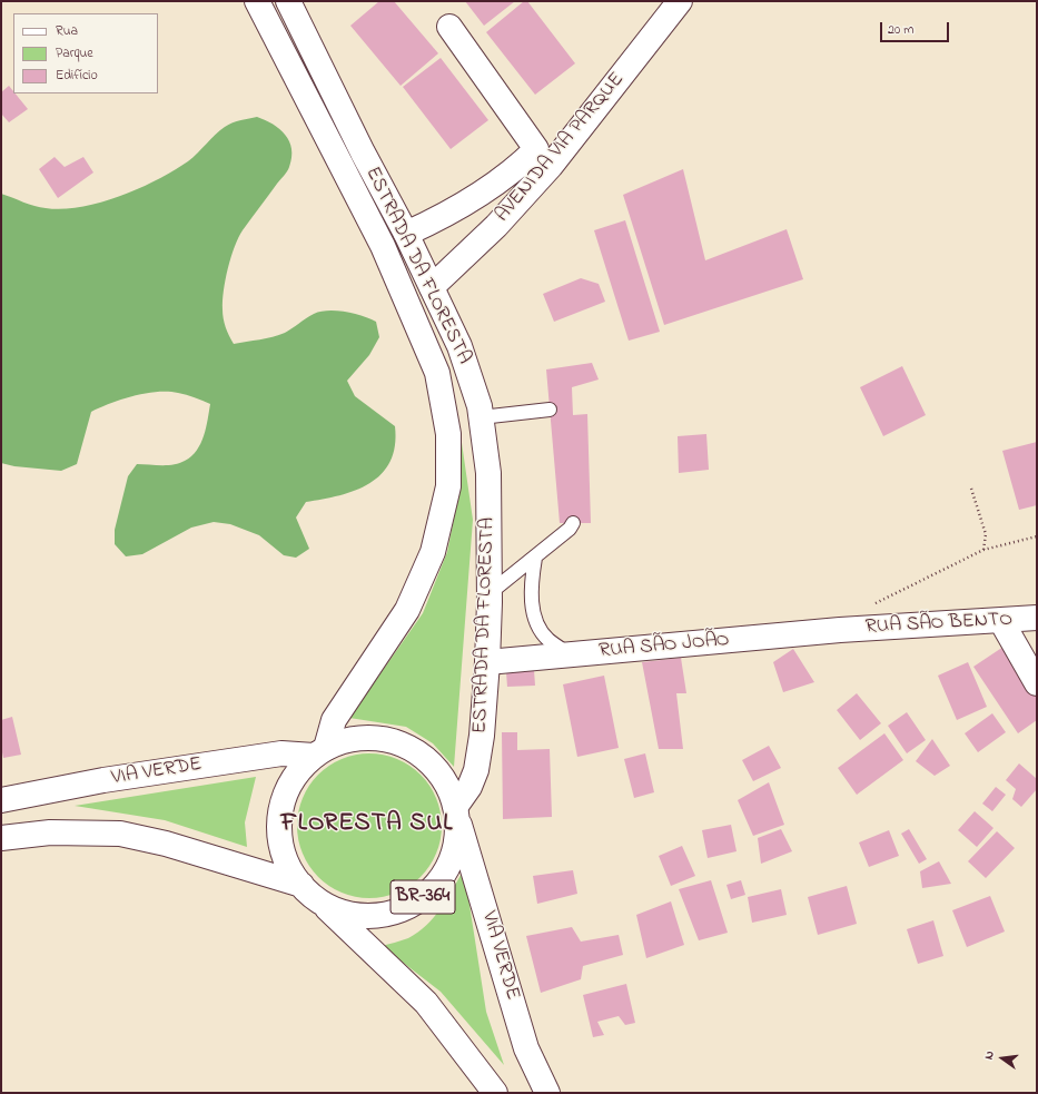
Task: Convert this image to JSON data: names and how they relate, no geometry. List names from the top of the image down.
{
  "streets": {
    "main road": [
      "AVENIDA VIA PARQUE",
      "ESTRADA DA FLORESTA",
      "RUA SÃO BENTO",
      "RUA SÃO JOÃO",
      "VIA VERDE",
      "BR-364"
    ]
  },
  "crossings": [
    ["AVENIDA VIA PARQUE", "ESTRADA DA FLORESTA"],
    ["ESTRADA DA FLORESTA", "RUA SÃO JOÃO"],
    ["ESTRADA DA FLORESTA", "VIA VERDE"],
    ["ESTRADA DA FLORESTA", "BR-364"],
    ["RUA SÃO BENTO", "RUA SÃO JOÃO"],
    ["VIA VERDE", "BR-364"]
  ],
  "districts": ["FLORESTA SUL"],
  "legend": ["Rua", "Parque", "Edifício"],
  "scale_bar": "20 m",
  "north": "left"
}
